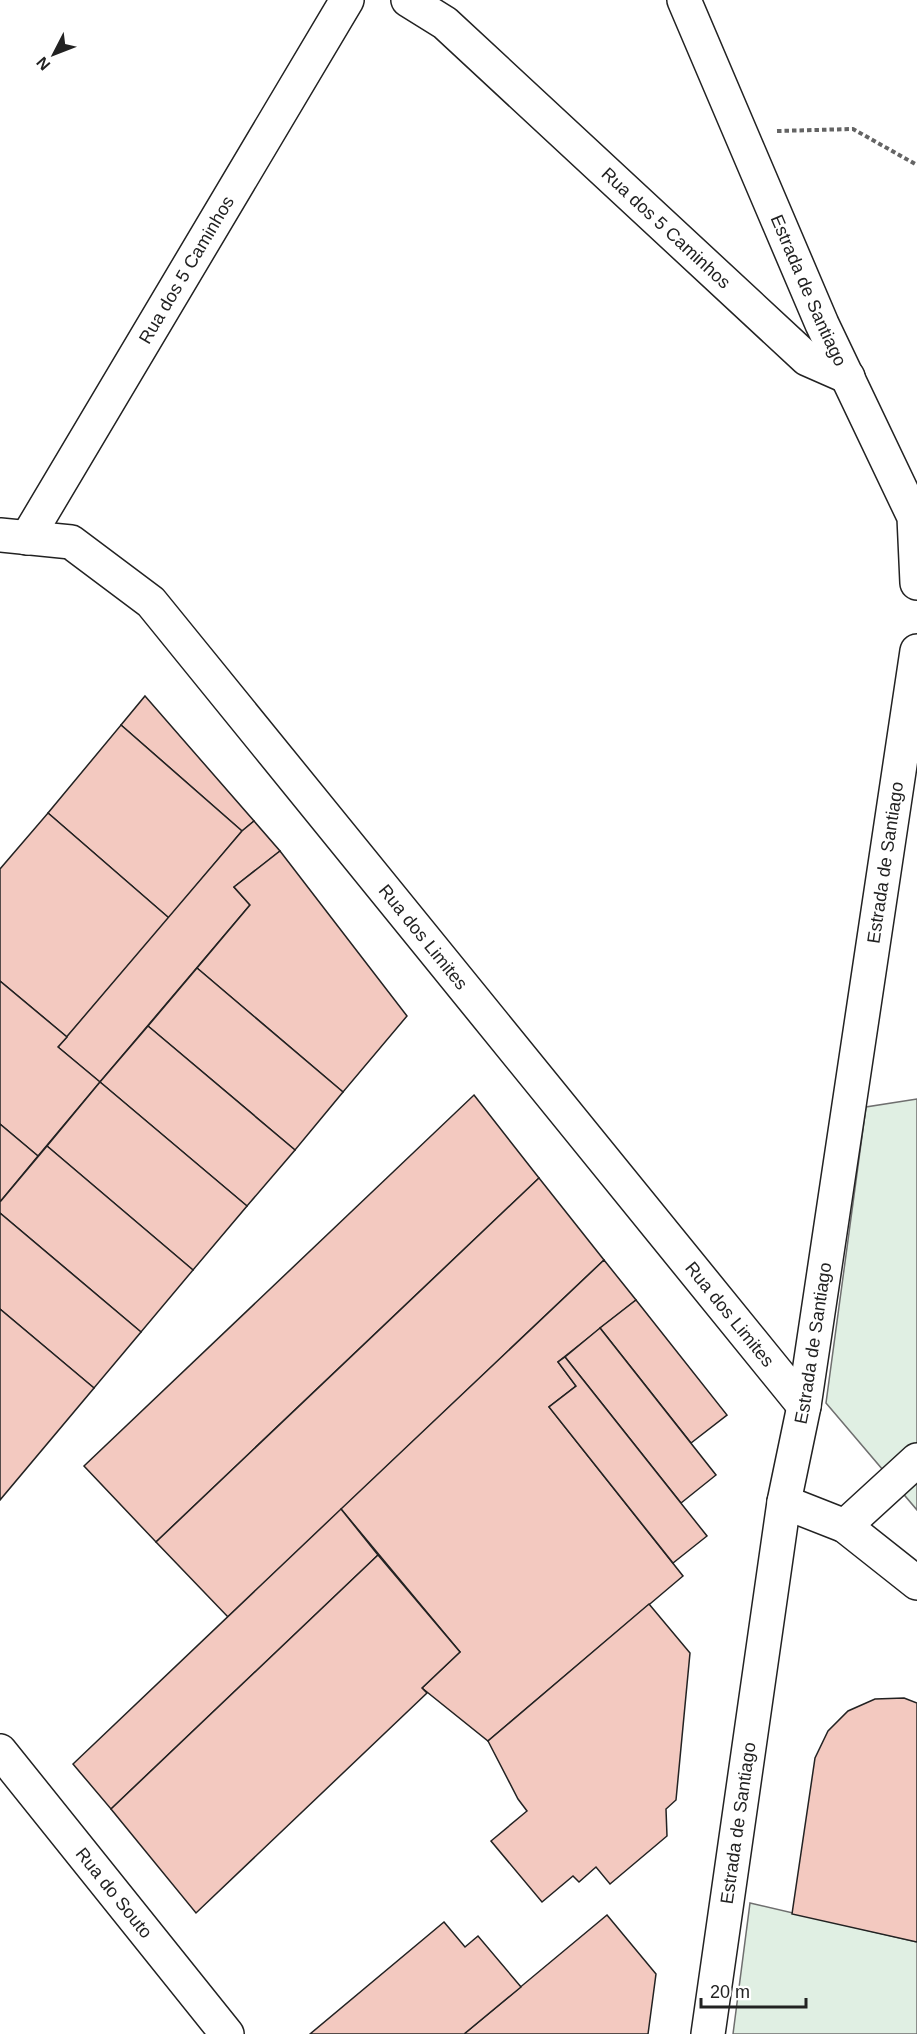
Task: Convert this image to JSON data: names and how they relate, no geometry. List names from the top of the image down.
{
  "streets": {
    "street": [
      "Rua dos 5 Caminhos",
      "Estrada de Santiago",
      "Rua dos Limites",
      "Rua do Souto"
    ]
  },
  "crossings": [
    ["Rua dos 5 Caminhos", "Estrada de Santiago"],
    ["Rua dos 5 Caminhos", "Rua dos Limites"],
    ["Estrada de Santiago", "Rua dos Limites"]
  ],
  "scale_bar": "20 m",
  "north": "bottom left"
}
